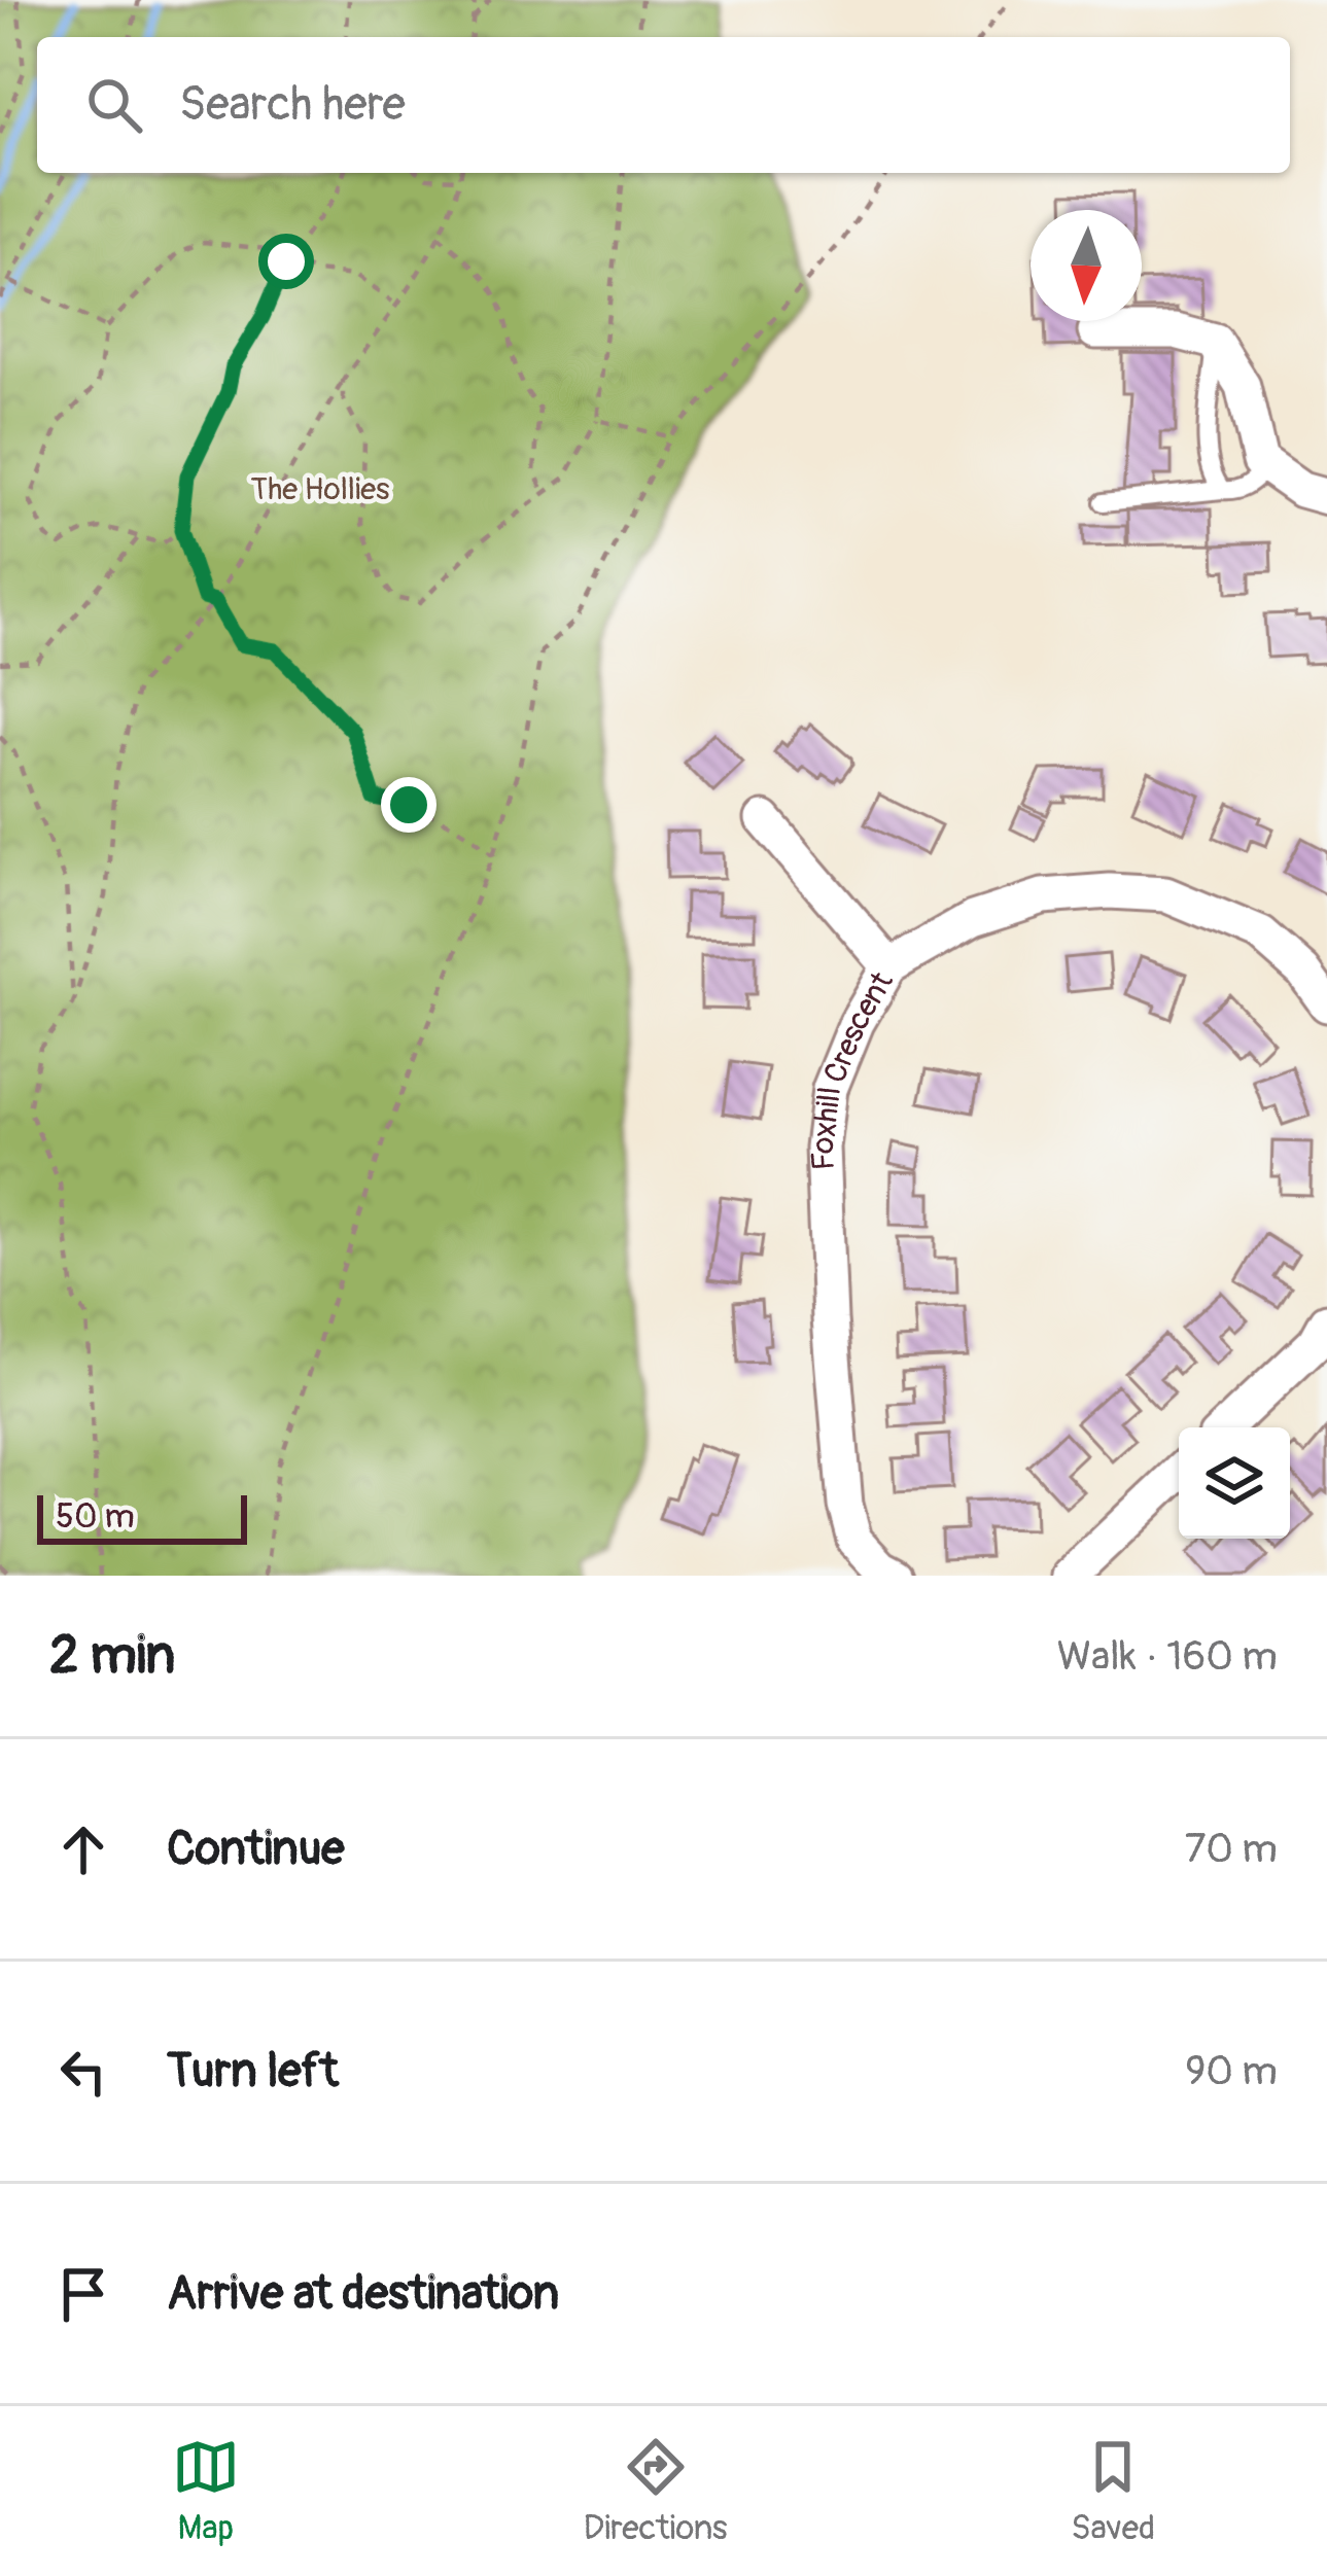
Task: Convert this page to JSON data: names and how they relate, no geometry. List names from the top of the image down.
{
  "streets": {
    "street": ["Foxhill Crescent"]
  },
  "parks": ["The Hollies"],
  "scale_bar": "50 m",
  "north": "bottom",
  "page": {
    "search": "Search here",
    "scale": "50 m",
    "heading": ["2 min", "Walk · 160 m"],
    "list": [
      ["Continue", "70 m"],
      ["Turn left", "90 m"],
      "Arrive at destination"
    ],
    "nav": ["Map", "Directions", "Saved"]
  }
}
